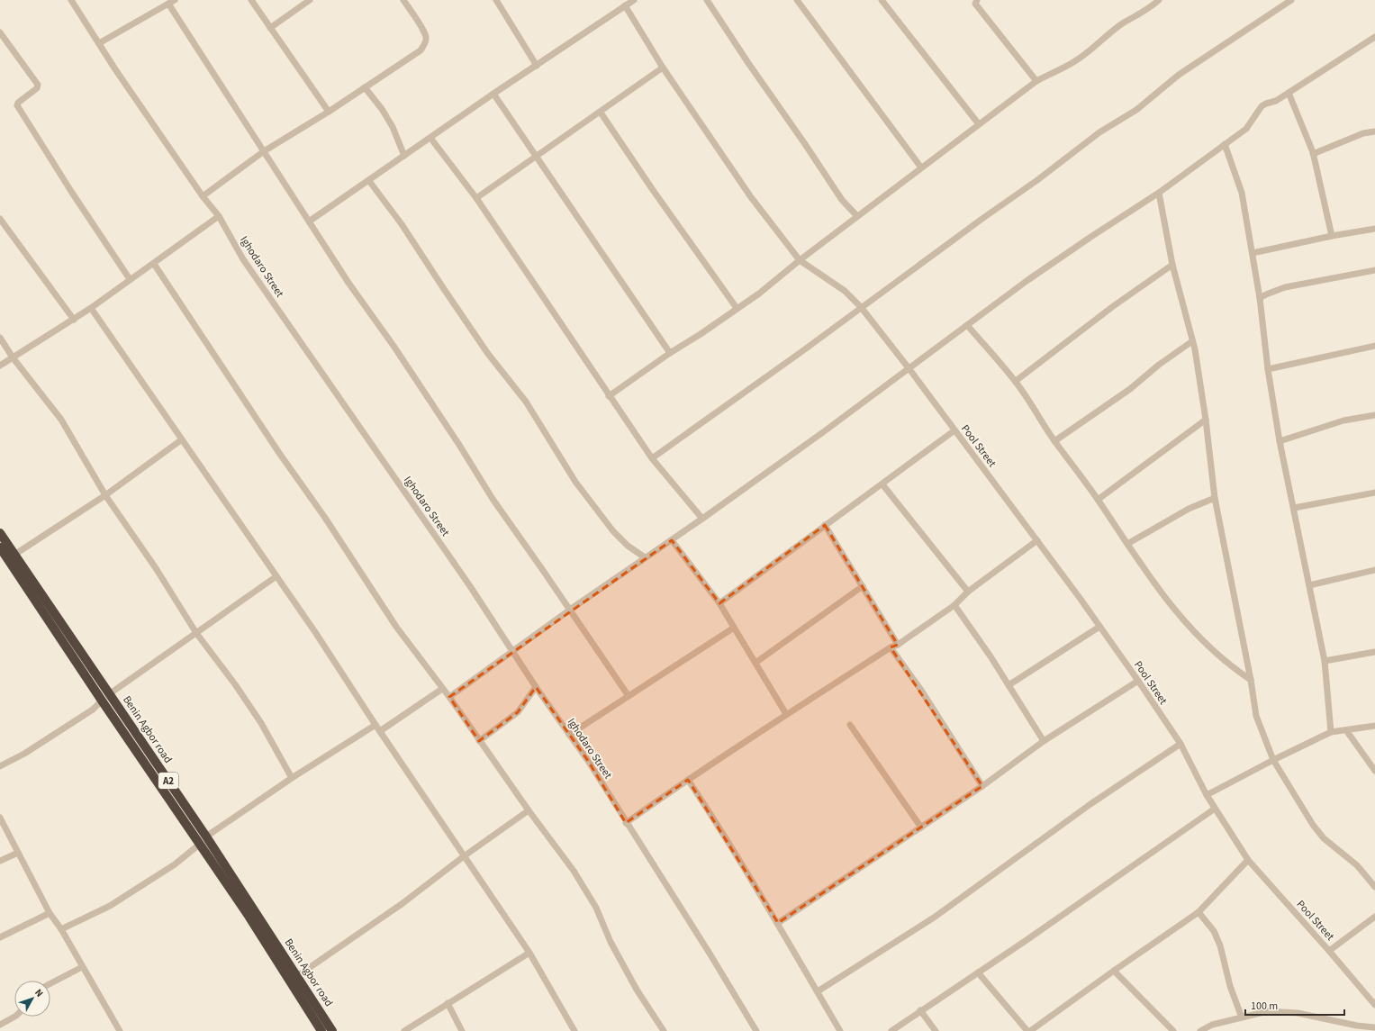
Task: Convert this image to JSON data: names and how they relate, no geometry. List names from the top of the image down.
{
  "streets": {
    "highway": ["Benin Agbor road", "A2"],
    "street": ["Ighodaro Street", "Pool Street"]
  },
  "scale_bar": "100 m",
  "north": "top right"
}
